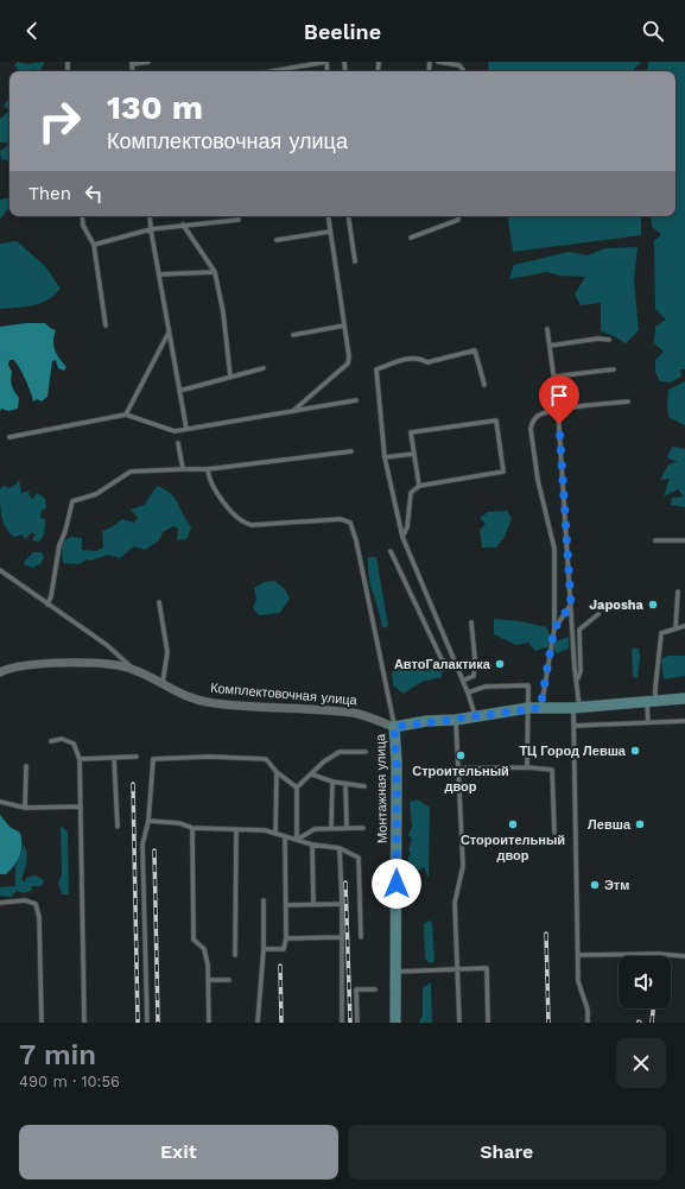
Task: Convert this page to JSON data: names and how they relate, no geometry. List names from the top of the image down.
{
  "streets": {
    "street": ["Комплектовочная улица", "Монтажная улица"]
  },
  "crossings": [
    ["Комплектовочная улица", "Монтажная улица"]
  ],
  "places": [
    "Japosha",
    "АвтоГалактика",
    "ТЦ Город Левша",
    "Строительный двор",
    "Стороительный двор",
    "Левша",
    "Этм"
  ],
  "page": {
    "header": "Beeline",
    "turn": ["130 m", "Комплектовочная улица"],
    "then": "Then",
    "heading": ["7 min", "490 m · 10:56"],
    "buttons": ["Exit", "Share"]
  }
}
